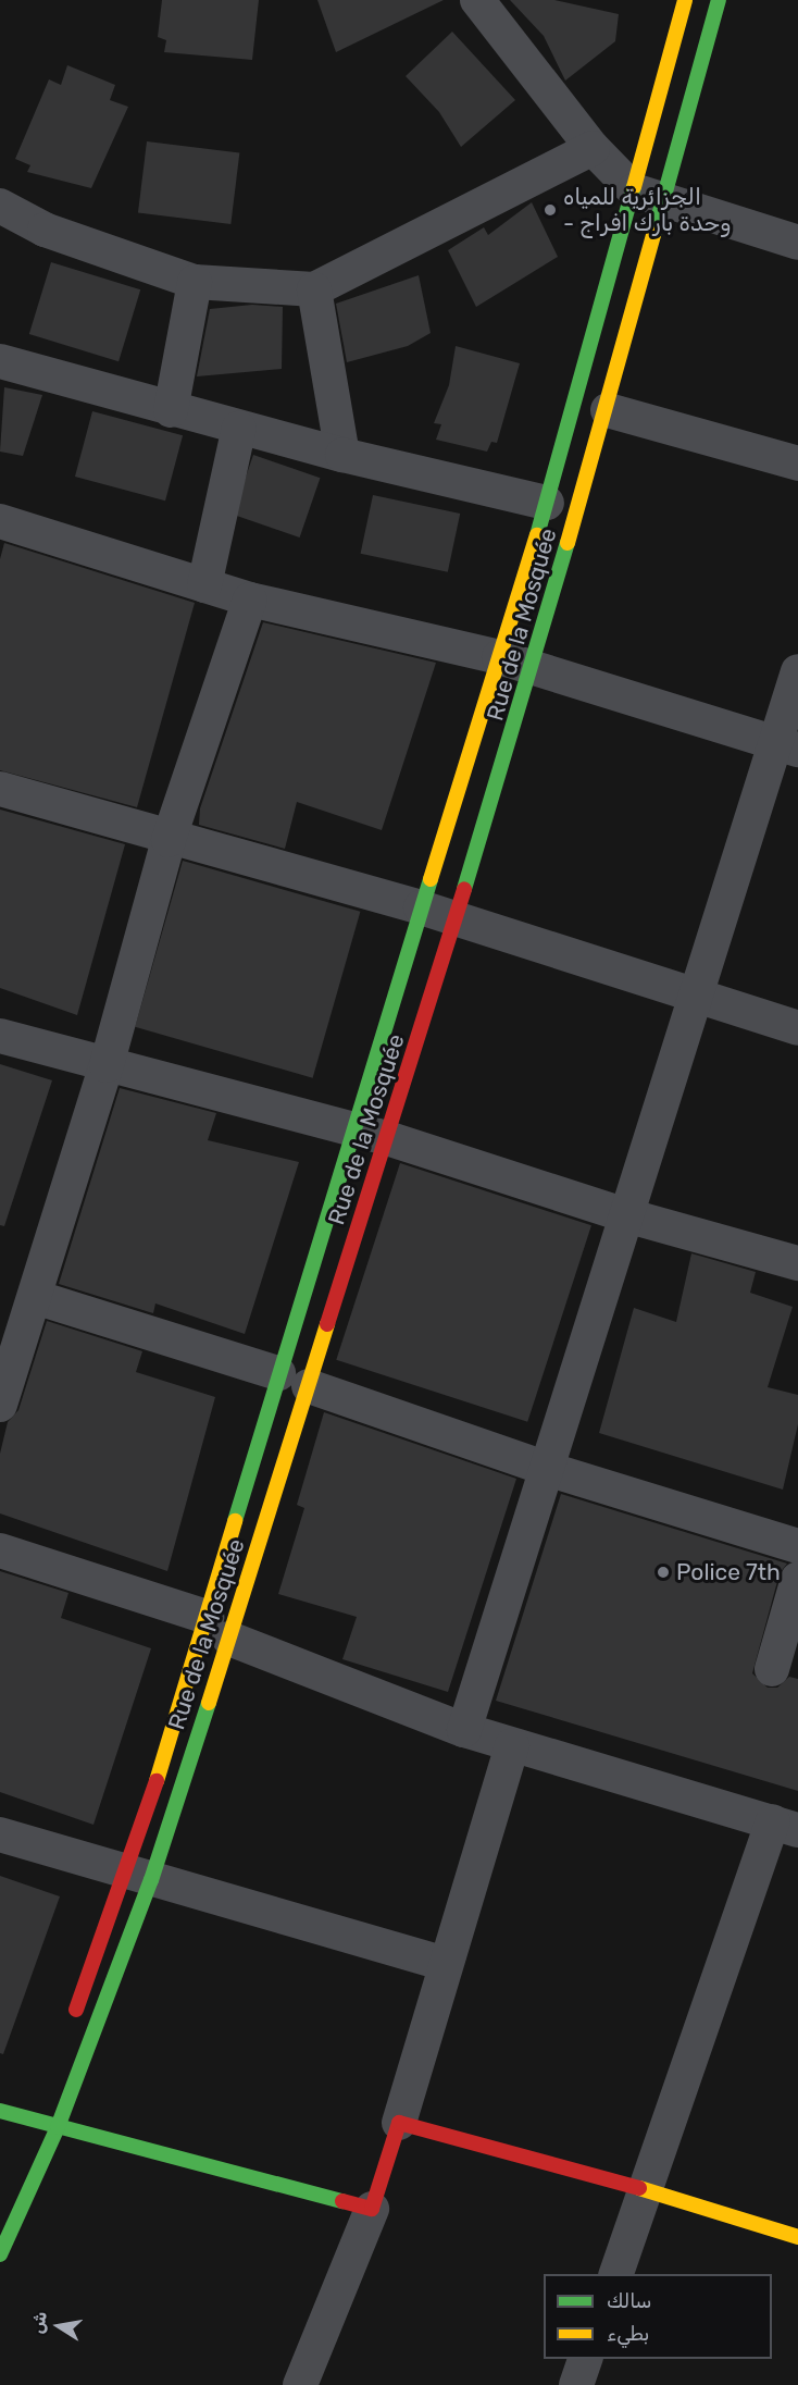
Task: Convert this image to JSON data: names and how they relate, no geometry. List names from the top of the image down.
{
  "streets": {
    "main road": ["Rue de la Mosquée"]
  },
  "places": ["الجزائرية للمياه - وحدة بارك افراج", "Police 7th"],
  "legend": ["سالك", "بطيء"],
  "north": "left"
}
